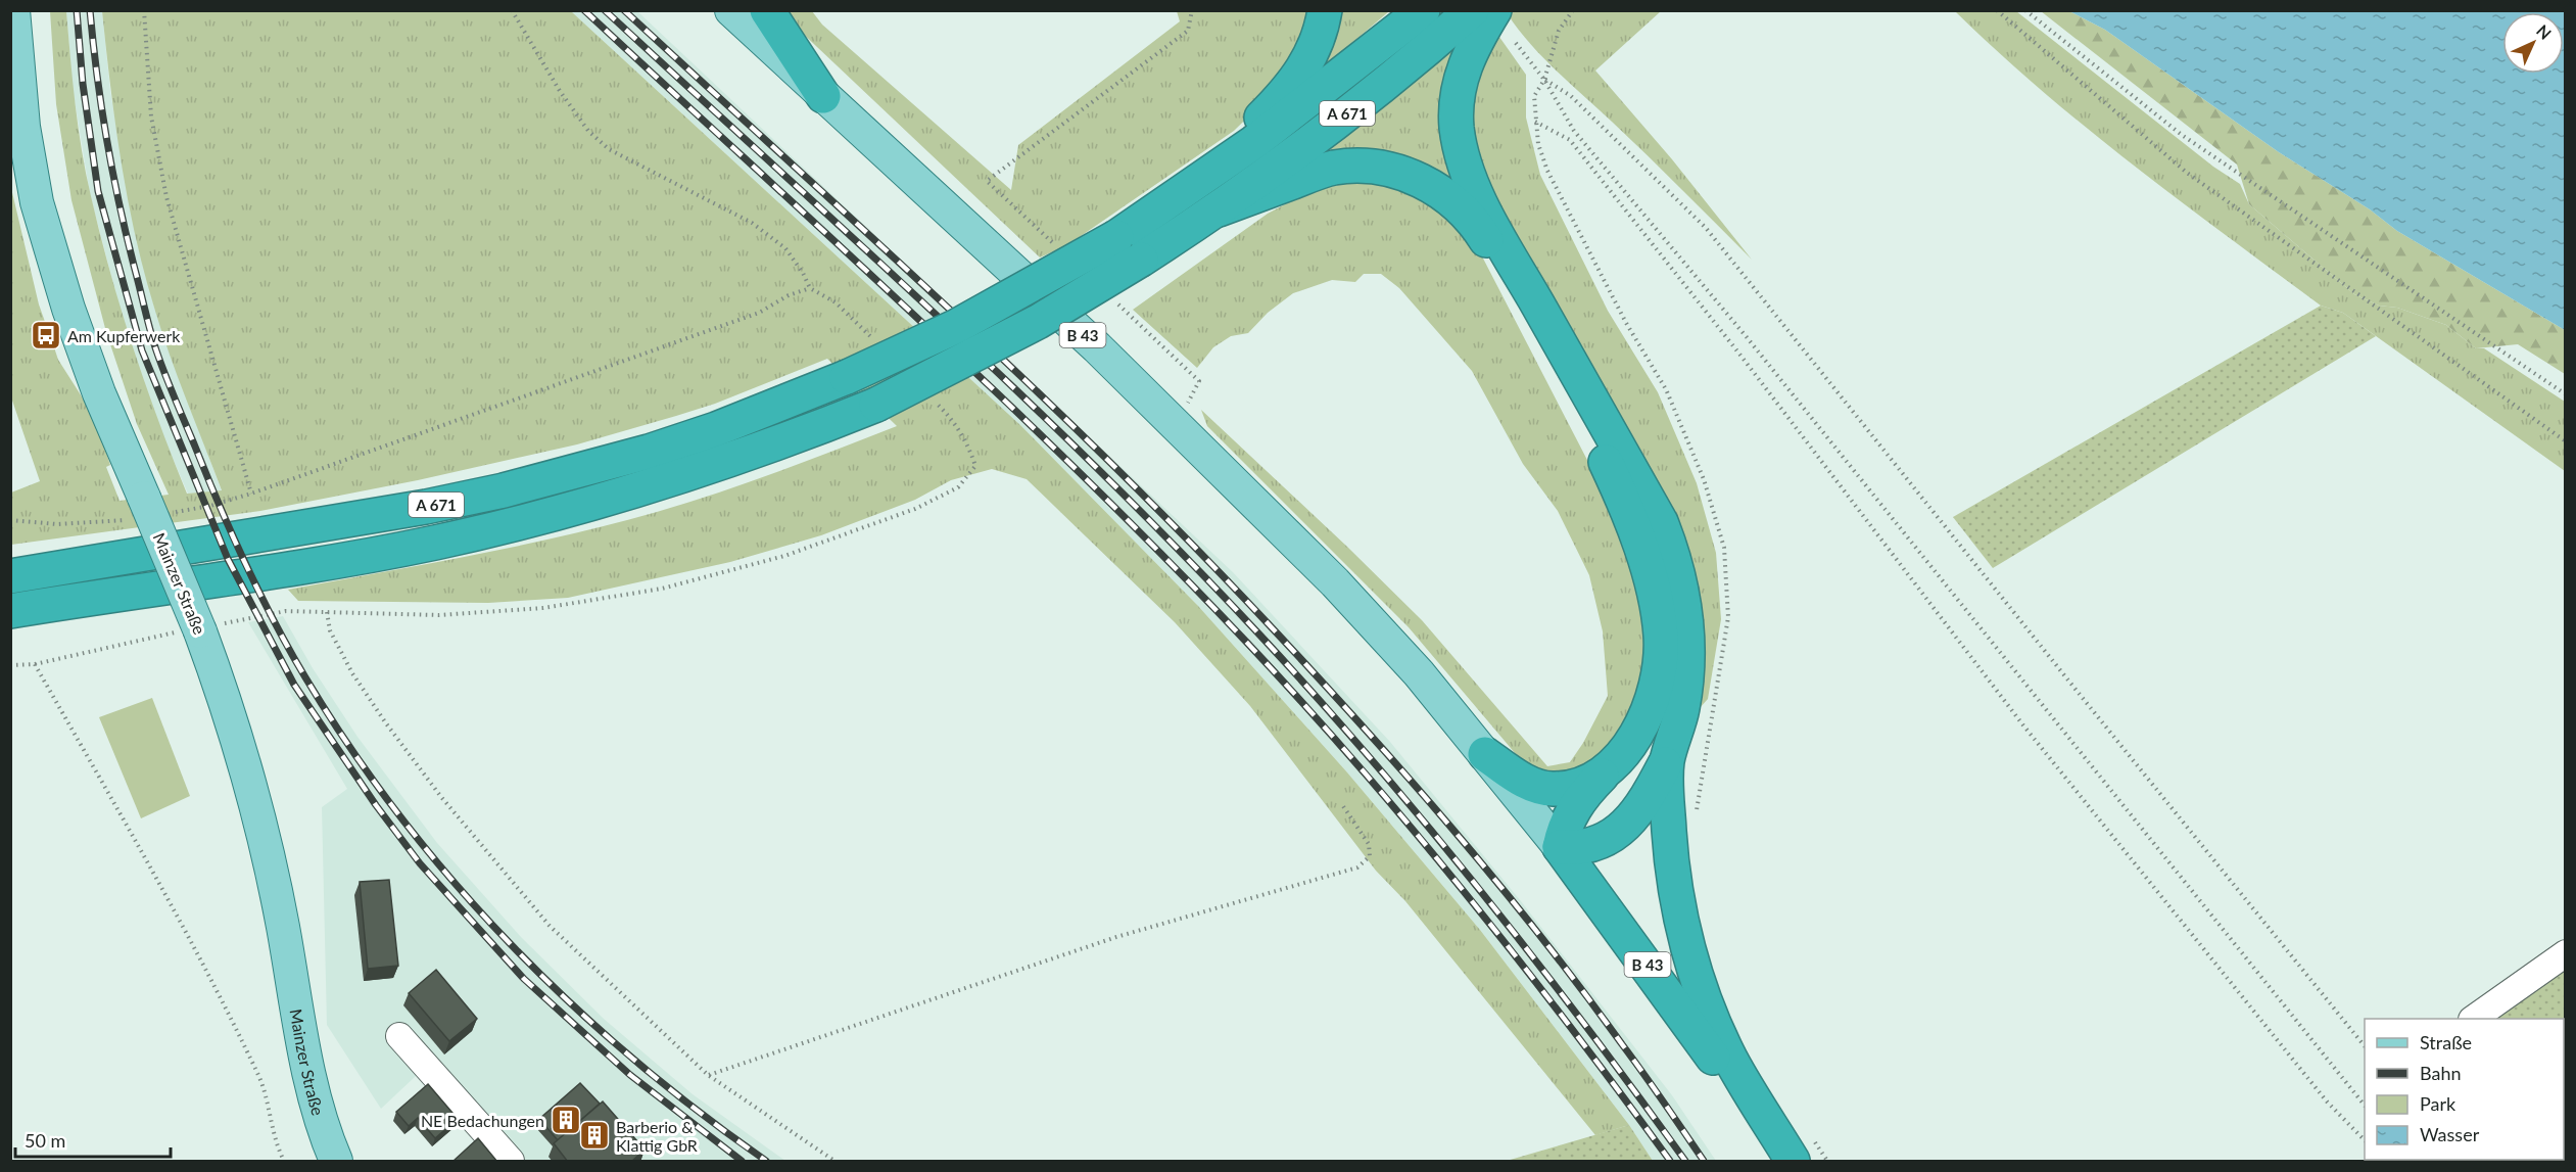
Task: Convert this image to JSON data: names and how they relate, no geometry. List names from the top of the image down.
{
  "streets": {
    "highway": ["A 671", "B 43"],
    "main road": ["Mainzer Straße"]
  },
  "places": {
    "bus stop": ["Am Kupferwerk"],
    "building": ["NE Bedachungen", "Barberio & Klattig GbR"]
  },
  "legend": [
    "Straße",
    "Bahn",
    "Park",
    "Wasser"
  ],
  "scale_bar": "50 m",
  "north": "top right"
}
